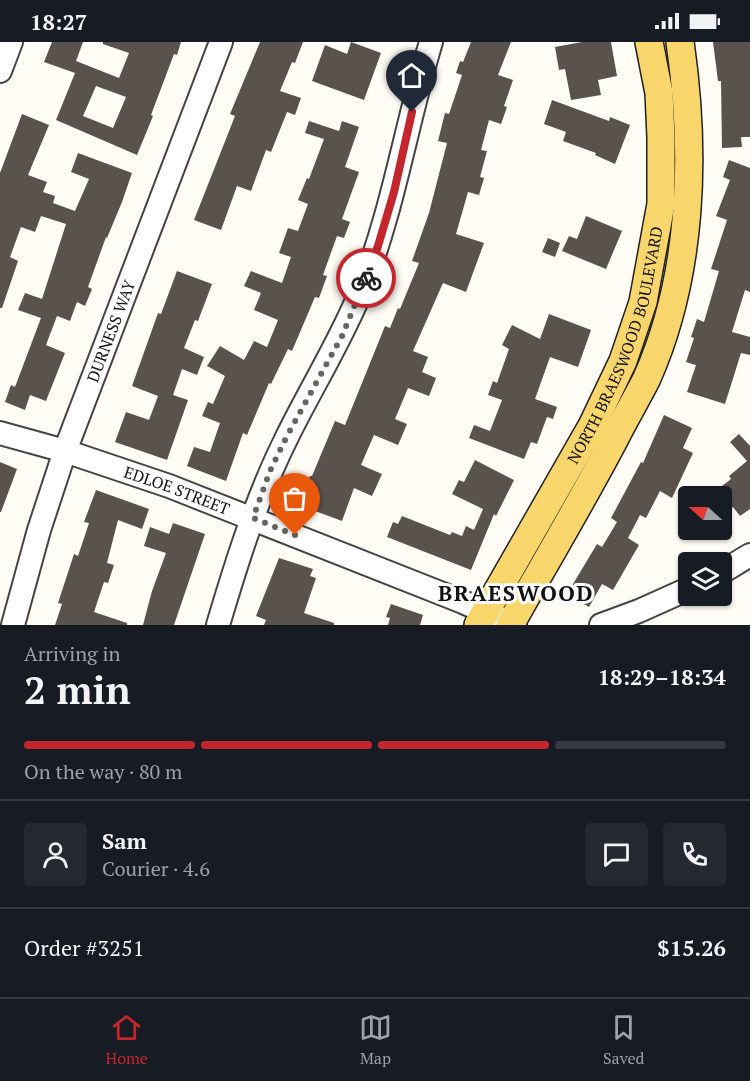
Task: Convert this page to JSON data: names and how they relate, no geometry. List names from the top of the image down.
{
  "streets": {
    "main road": ["NORTH BRAESWOOD BOULEVARD"],
    "street": ["DURNESS WAY", "EDLOE STREET"]
  },
  "crossings": [
    ["DURNESS WAY", "EDLOE STREET"],
    ["NORTH BRAESWOOD BOULEVARD", "EDLOE STREET"]
  ],
  "districts": ["BRAESWOOD"],
  "north": "left",
  "page": {
    "status": "18:27",
    "heading": ["2 min", "Arriving in", "18:29–18:34"],
    "panel": [
      "Sam",
      "Courier · 4.6",
      "Order #3251",
      "$15.26"
    ],
    "bar": "On the way · 80 m",
    "tabs": ["Home", "Map", "Saved"]
  }
}
